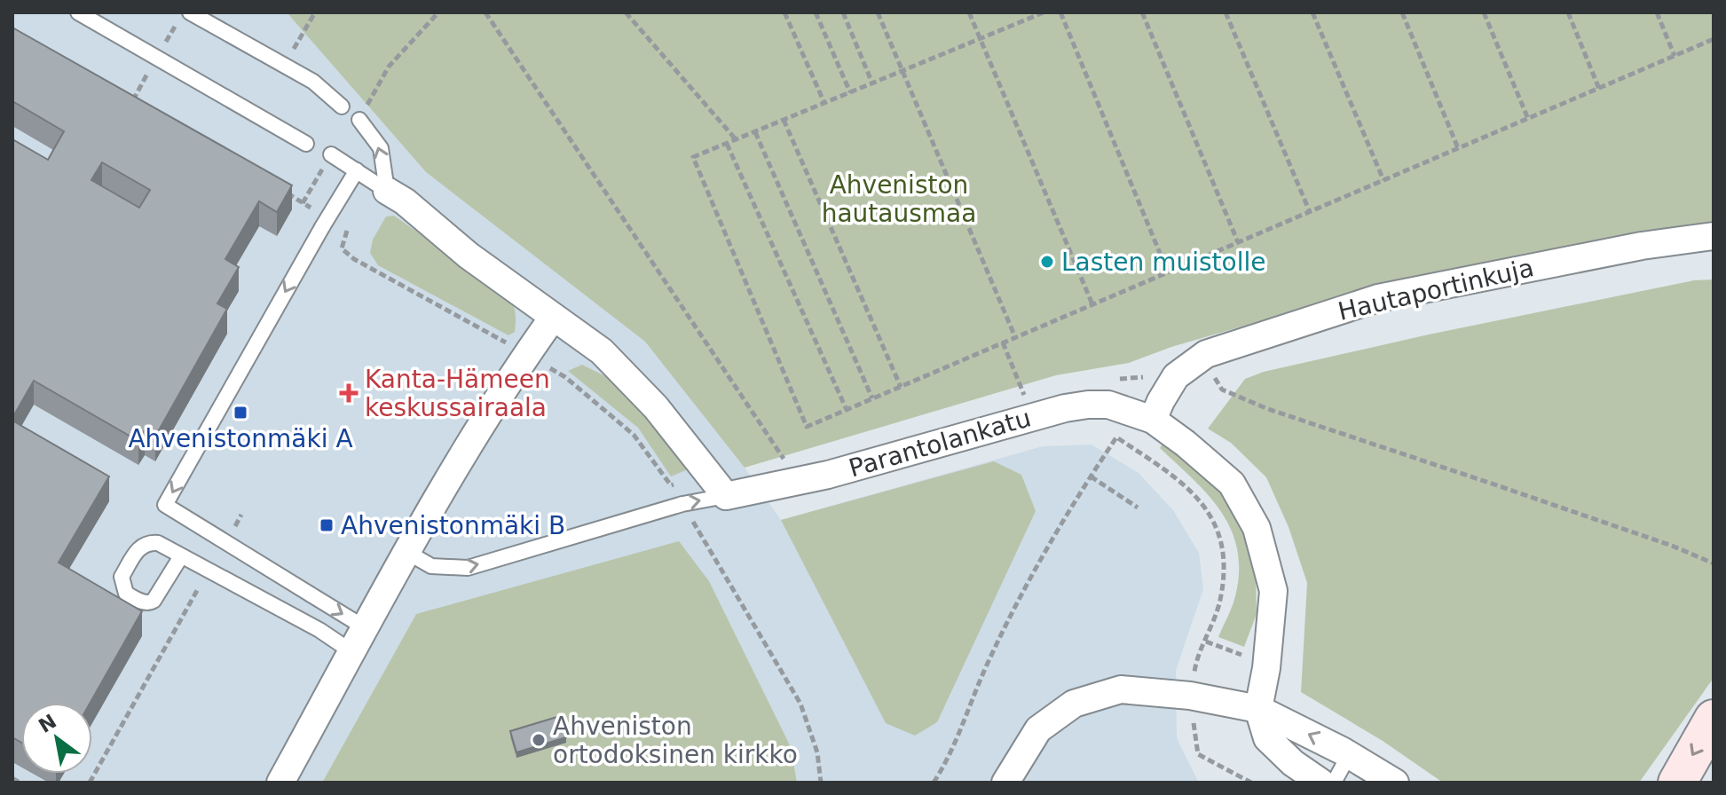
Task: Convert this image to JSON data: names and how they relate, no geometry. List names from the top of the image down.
{
  "streets": {
    "street": ["Hautaportinkuja", "Parantolankatu"]
  },
  "crossings": [
    ["Hautaportinkuja", "Parantolankatu"]
  ],
  "parks": ["Ahveniston hautausmaa"],
  "places": {
    "other": ["Lasten muistolle", "Ahveniston ortodoksinen kirkko"],
    "health": ["Kanta-Hämeen keskussairaala"],
    "transit": ["Ahvenistonmäki A", "Ahvenistonmäki B"]
  },
  "north": "top left"
}
